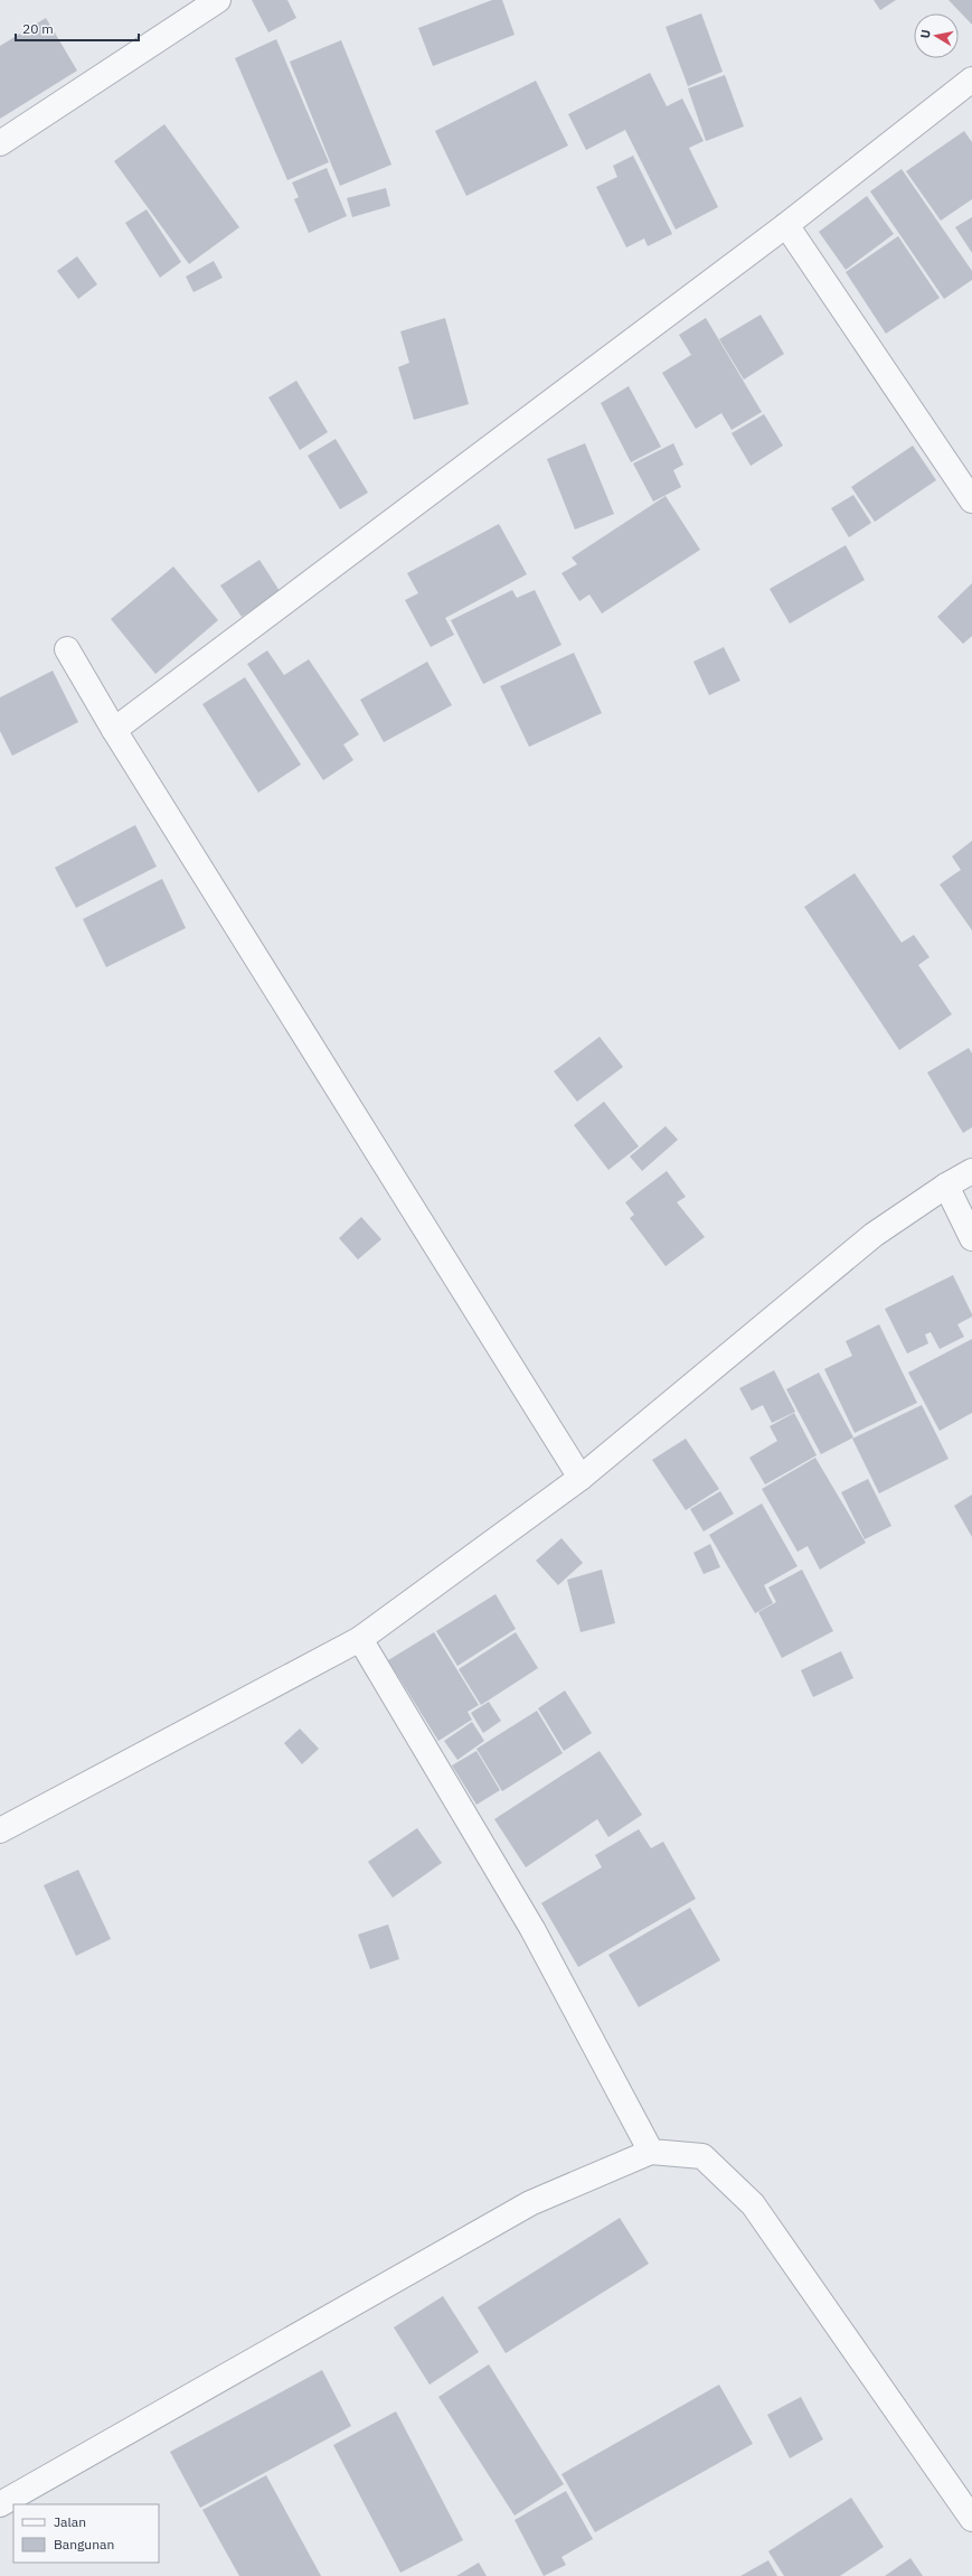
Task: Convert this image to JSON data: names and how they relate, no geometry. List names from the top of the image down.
{
  "legend": ["Jalan", "Bangunan"],
  "scale_bar": "20 m",
  "north": "left"
}
